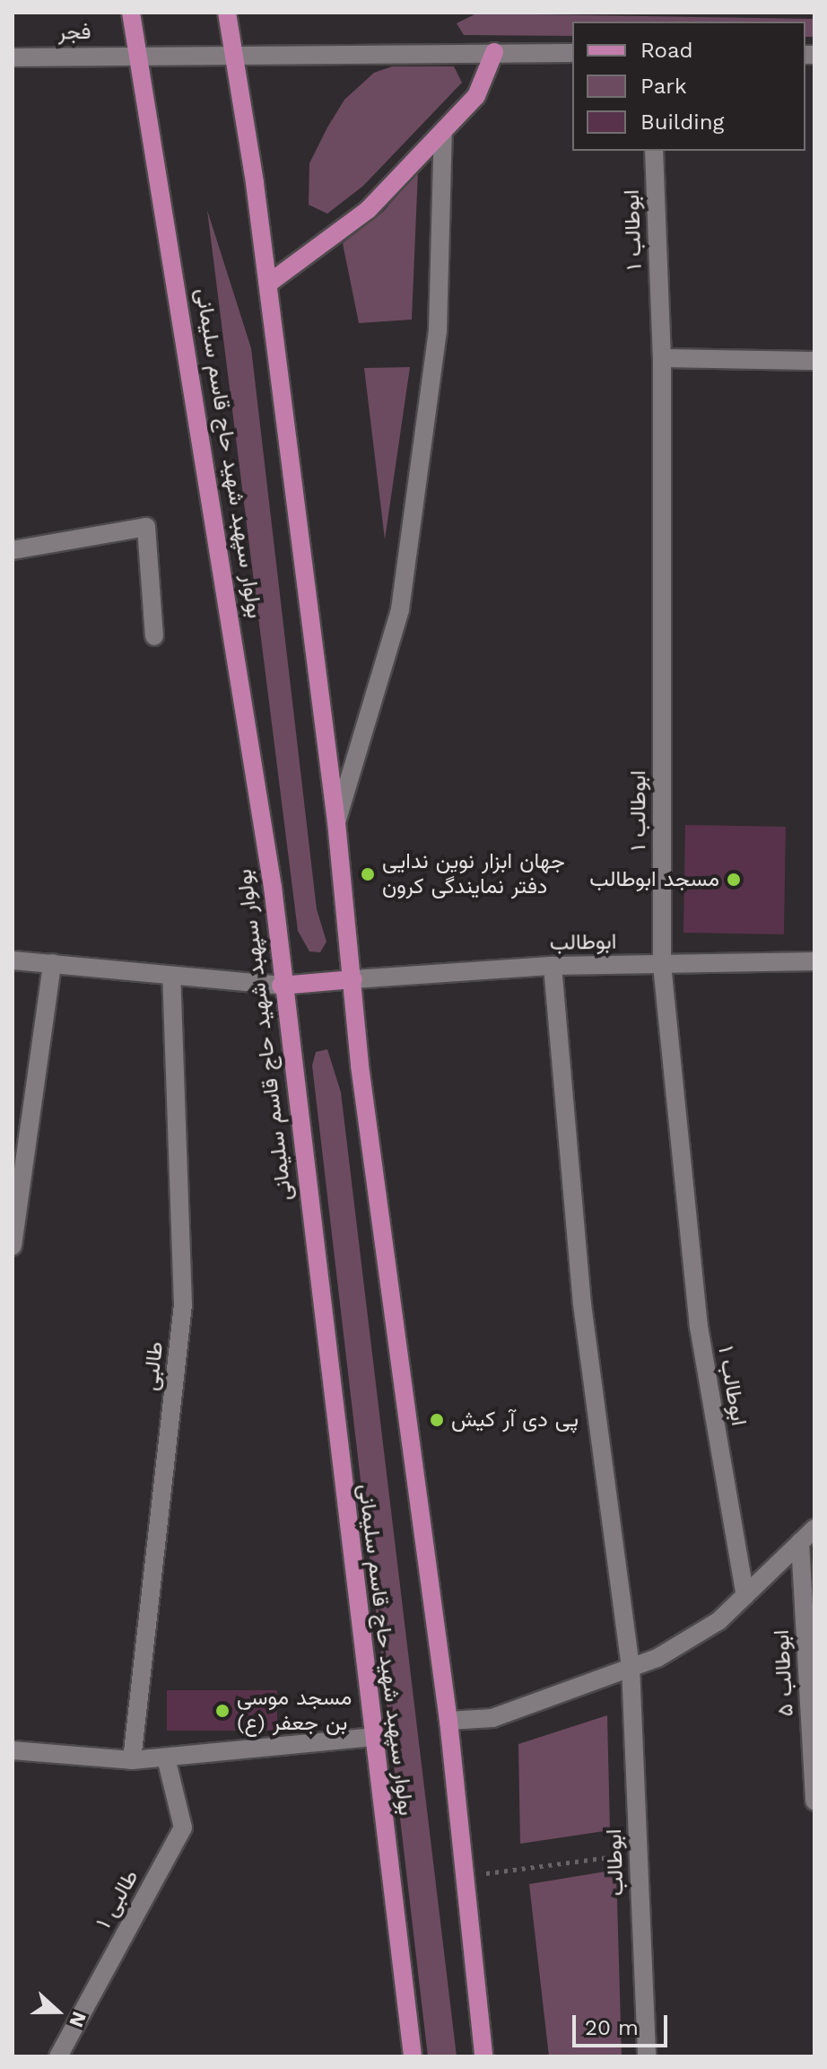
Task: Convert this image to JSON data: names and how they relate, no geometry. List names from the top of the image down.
{
  "streets": {
    "main road": ["بولوار سپهبد شهید حاج قاسم سلیمانی"],
    "street": [
      "فجر",
      "ابوطالب ۱",
      "ابوطالب",
      "طالبی",
      "ابوطالب ۵",
      "طالبی ۱"
    ]
  },
  "crossings": [
    ["فجر", "بولوار سپهبد شهید حاج قاسم سلیمانی"],
    ["ابوطالب ۱", "ابوطالب"]
  ],
  "places": [
    "جهان ابزار نوین ندایی دفتر نمایندگی کرون",
    "مسجد ابوطالب",
    "پی دی آر کیش",
    "مسجد موسی بن جعفر (ع)"
  ],
  "legend": ["Road", "Park", "Building"],
  "scale_bar": "20 m",
  "north": "right"
}
